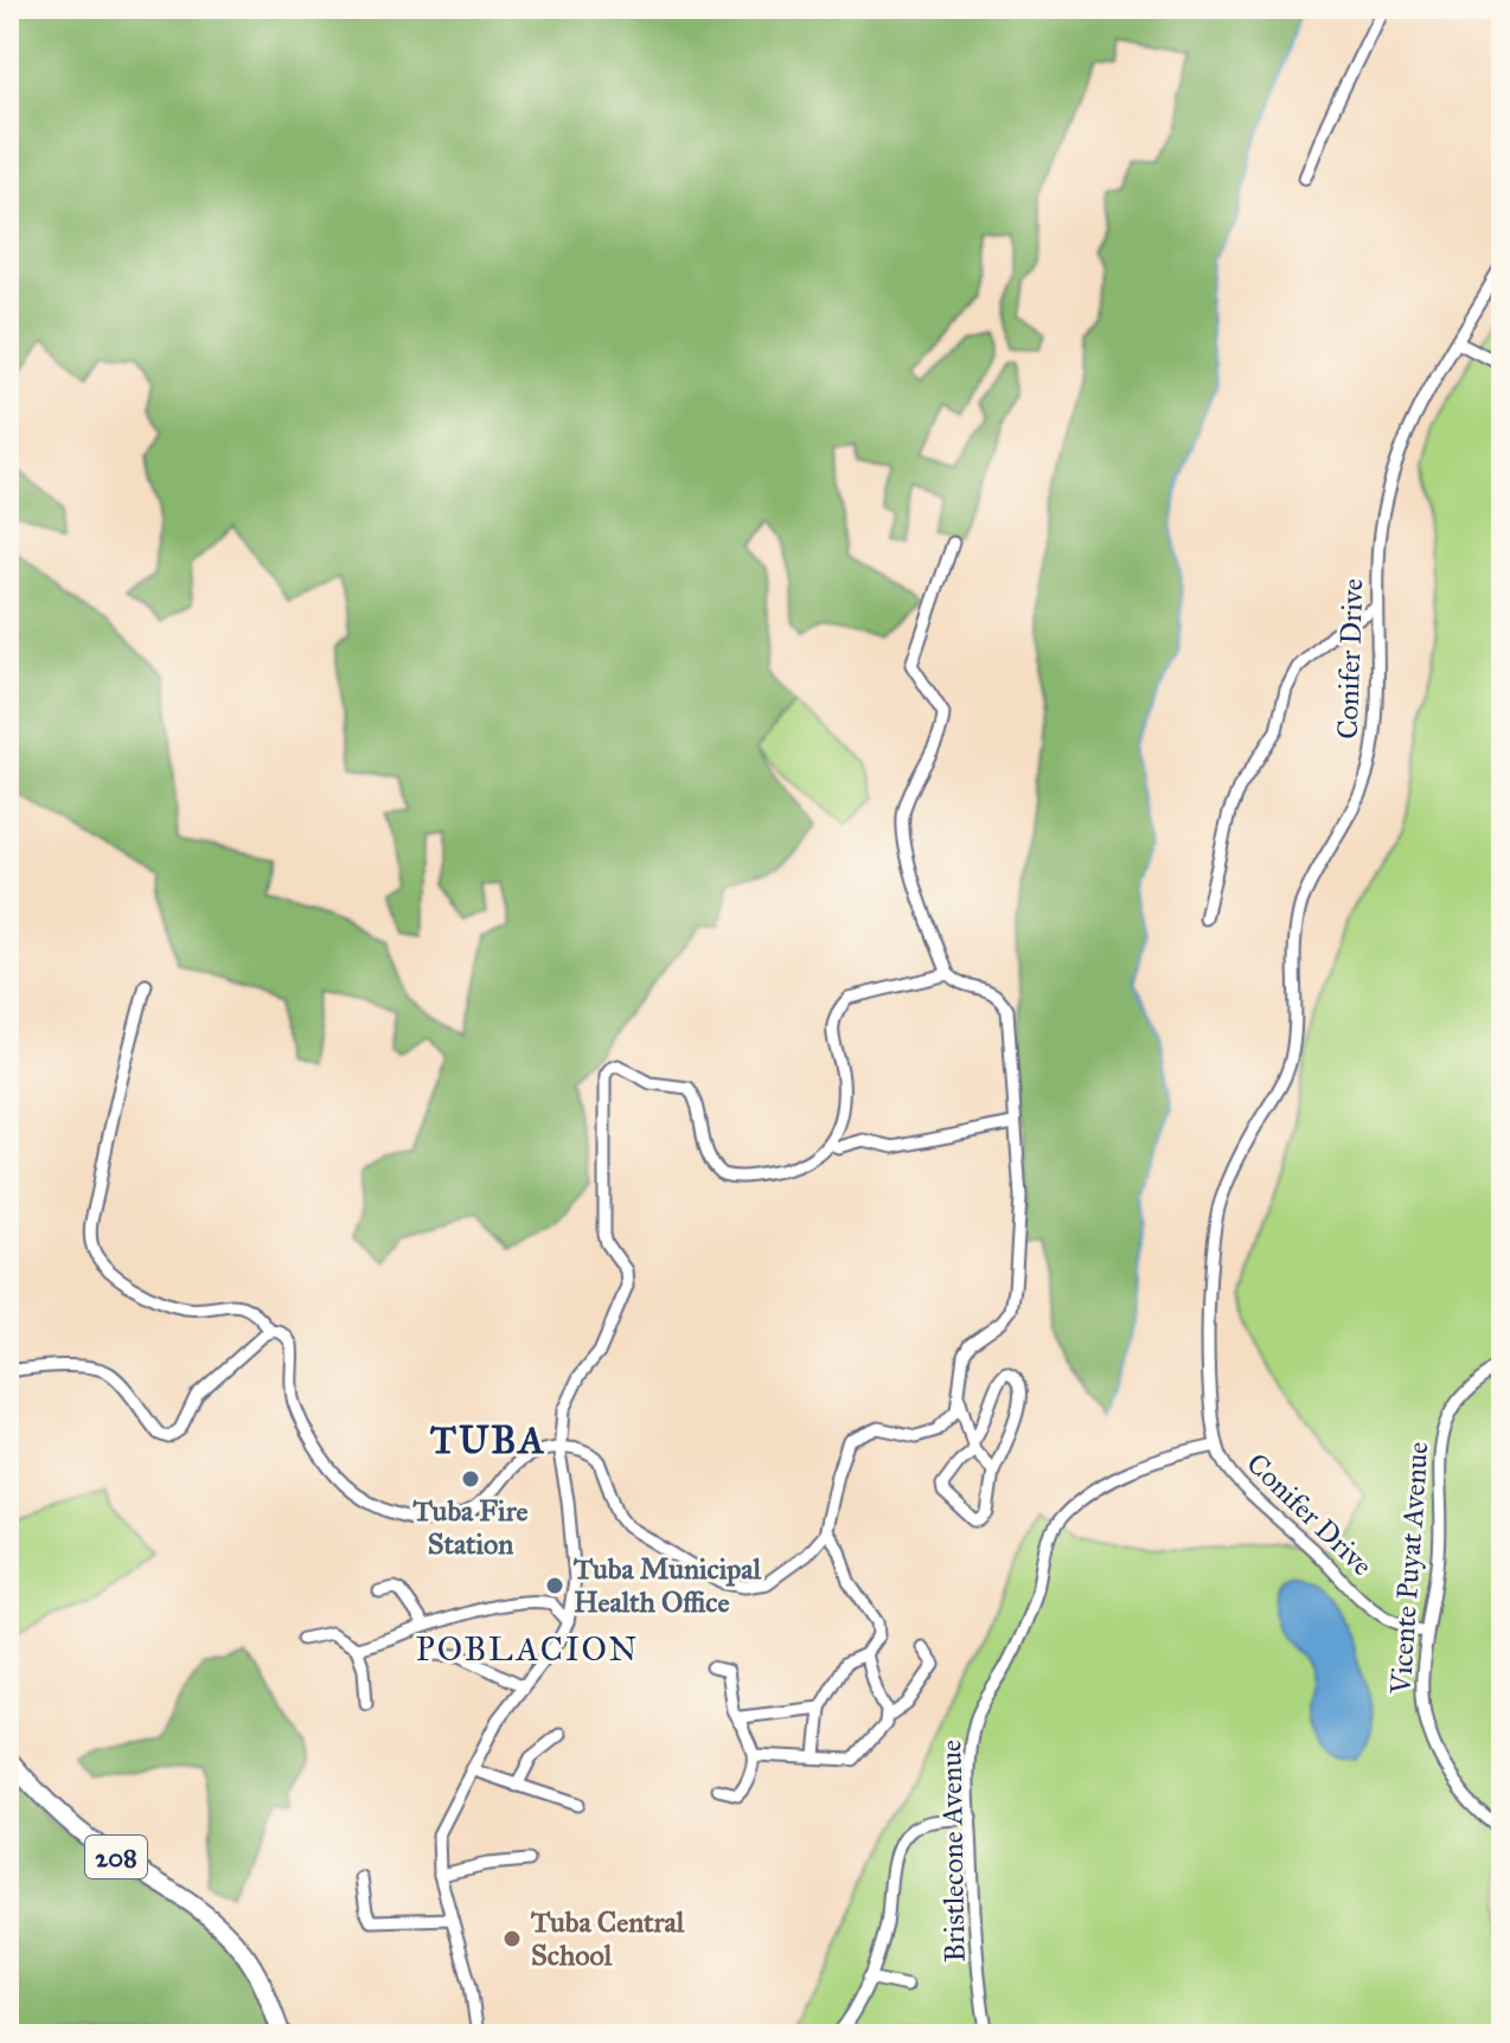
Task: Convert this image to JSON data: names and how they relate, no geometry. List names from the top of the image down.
{
  "streets": {
    "main road": ["208"],
    "street": ["Conifer Drive", "Vicente Puyat Avenue", "Bristlecone Avenue"]
  },
  "crossings": [
    ["Conifer Drive", "Vicente Puyat Avenue"],
    ["Conifer Drive", "Bristlecone Avenue"]
  ],
  "districts": ["TUBA", "POBLACION"],
  "places": ["Tuba Fire Station", "Tuba Municipal Health Office", "Tuba Central School"]
}
